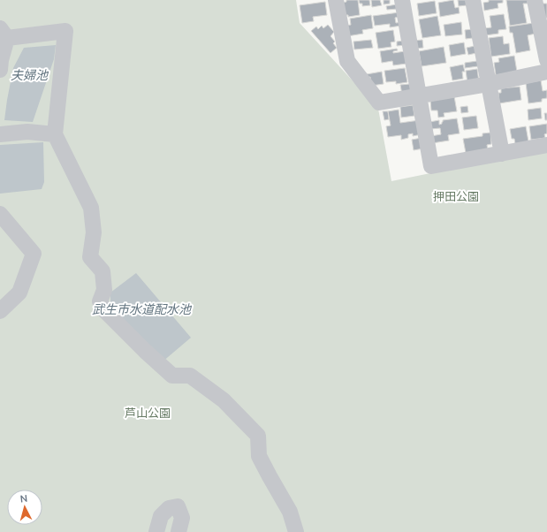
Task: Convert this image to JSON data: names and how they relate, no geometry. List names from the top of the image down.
{
  "water": ["夫婦池", "武生市水道配水池"],
  "parks": ["押田公園", "芦山公園"],
  "north": "top"
}
